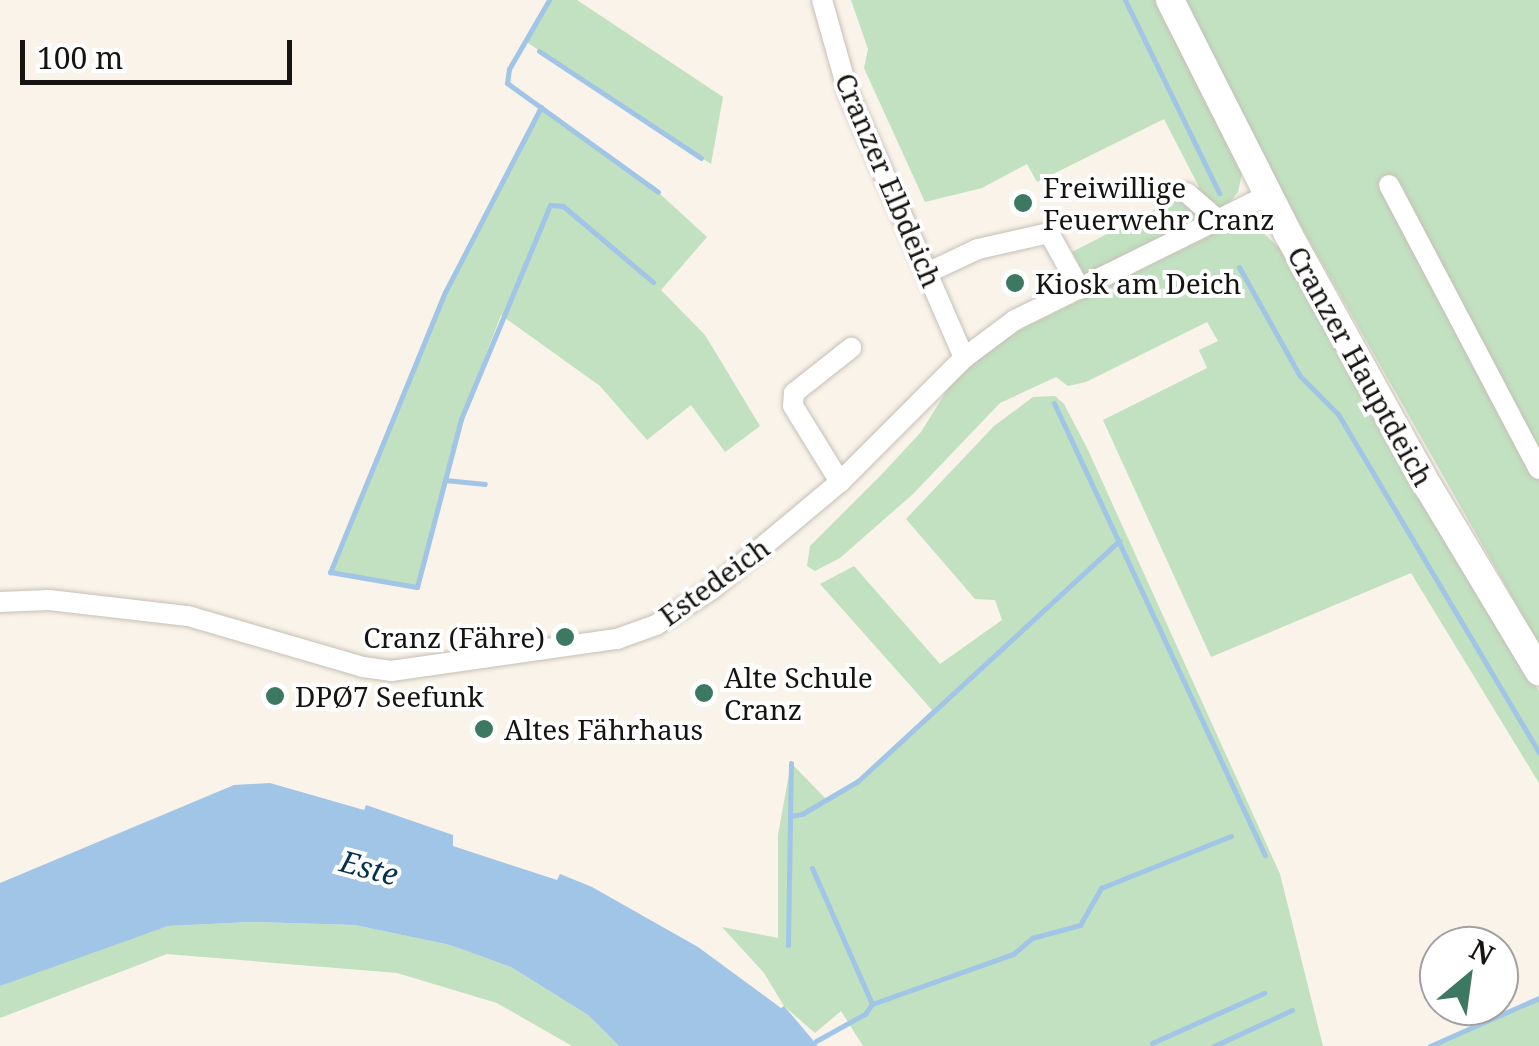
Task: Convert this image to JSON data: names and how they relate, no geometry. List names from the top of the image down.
{
  "streets": {
    "main road": ["Cranzer Hauptdeich"],
    "street": ["Cranzer Elbdeich", "Estedeich"]
  },
  "crossings": [
    ["Cranzer Elbdeich", "Estedeich"],
    ["Cranzer Hauptdeich", "Estedeich"]
  ],
  "water": ["Este"],
  "places": [
    "Freiwillige Feuerwehr Cranz",
    "Kiosk am Deich",
    "Cranz (Fähre)",
    "Alte Schule Cranz",
    "DPØ7 Seefunk",
    "Altes Fährhaus"
  ],
  "scale_bar": "100 m",
  "north": "top right"
}
